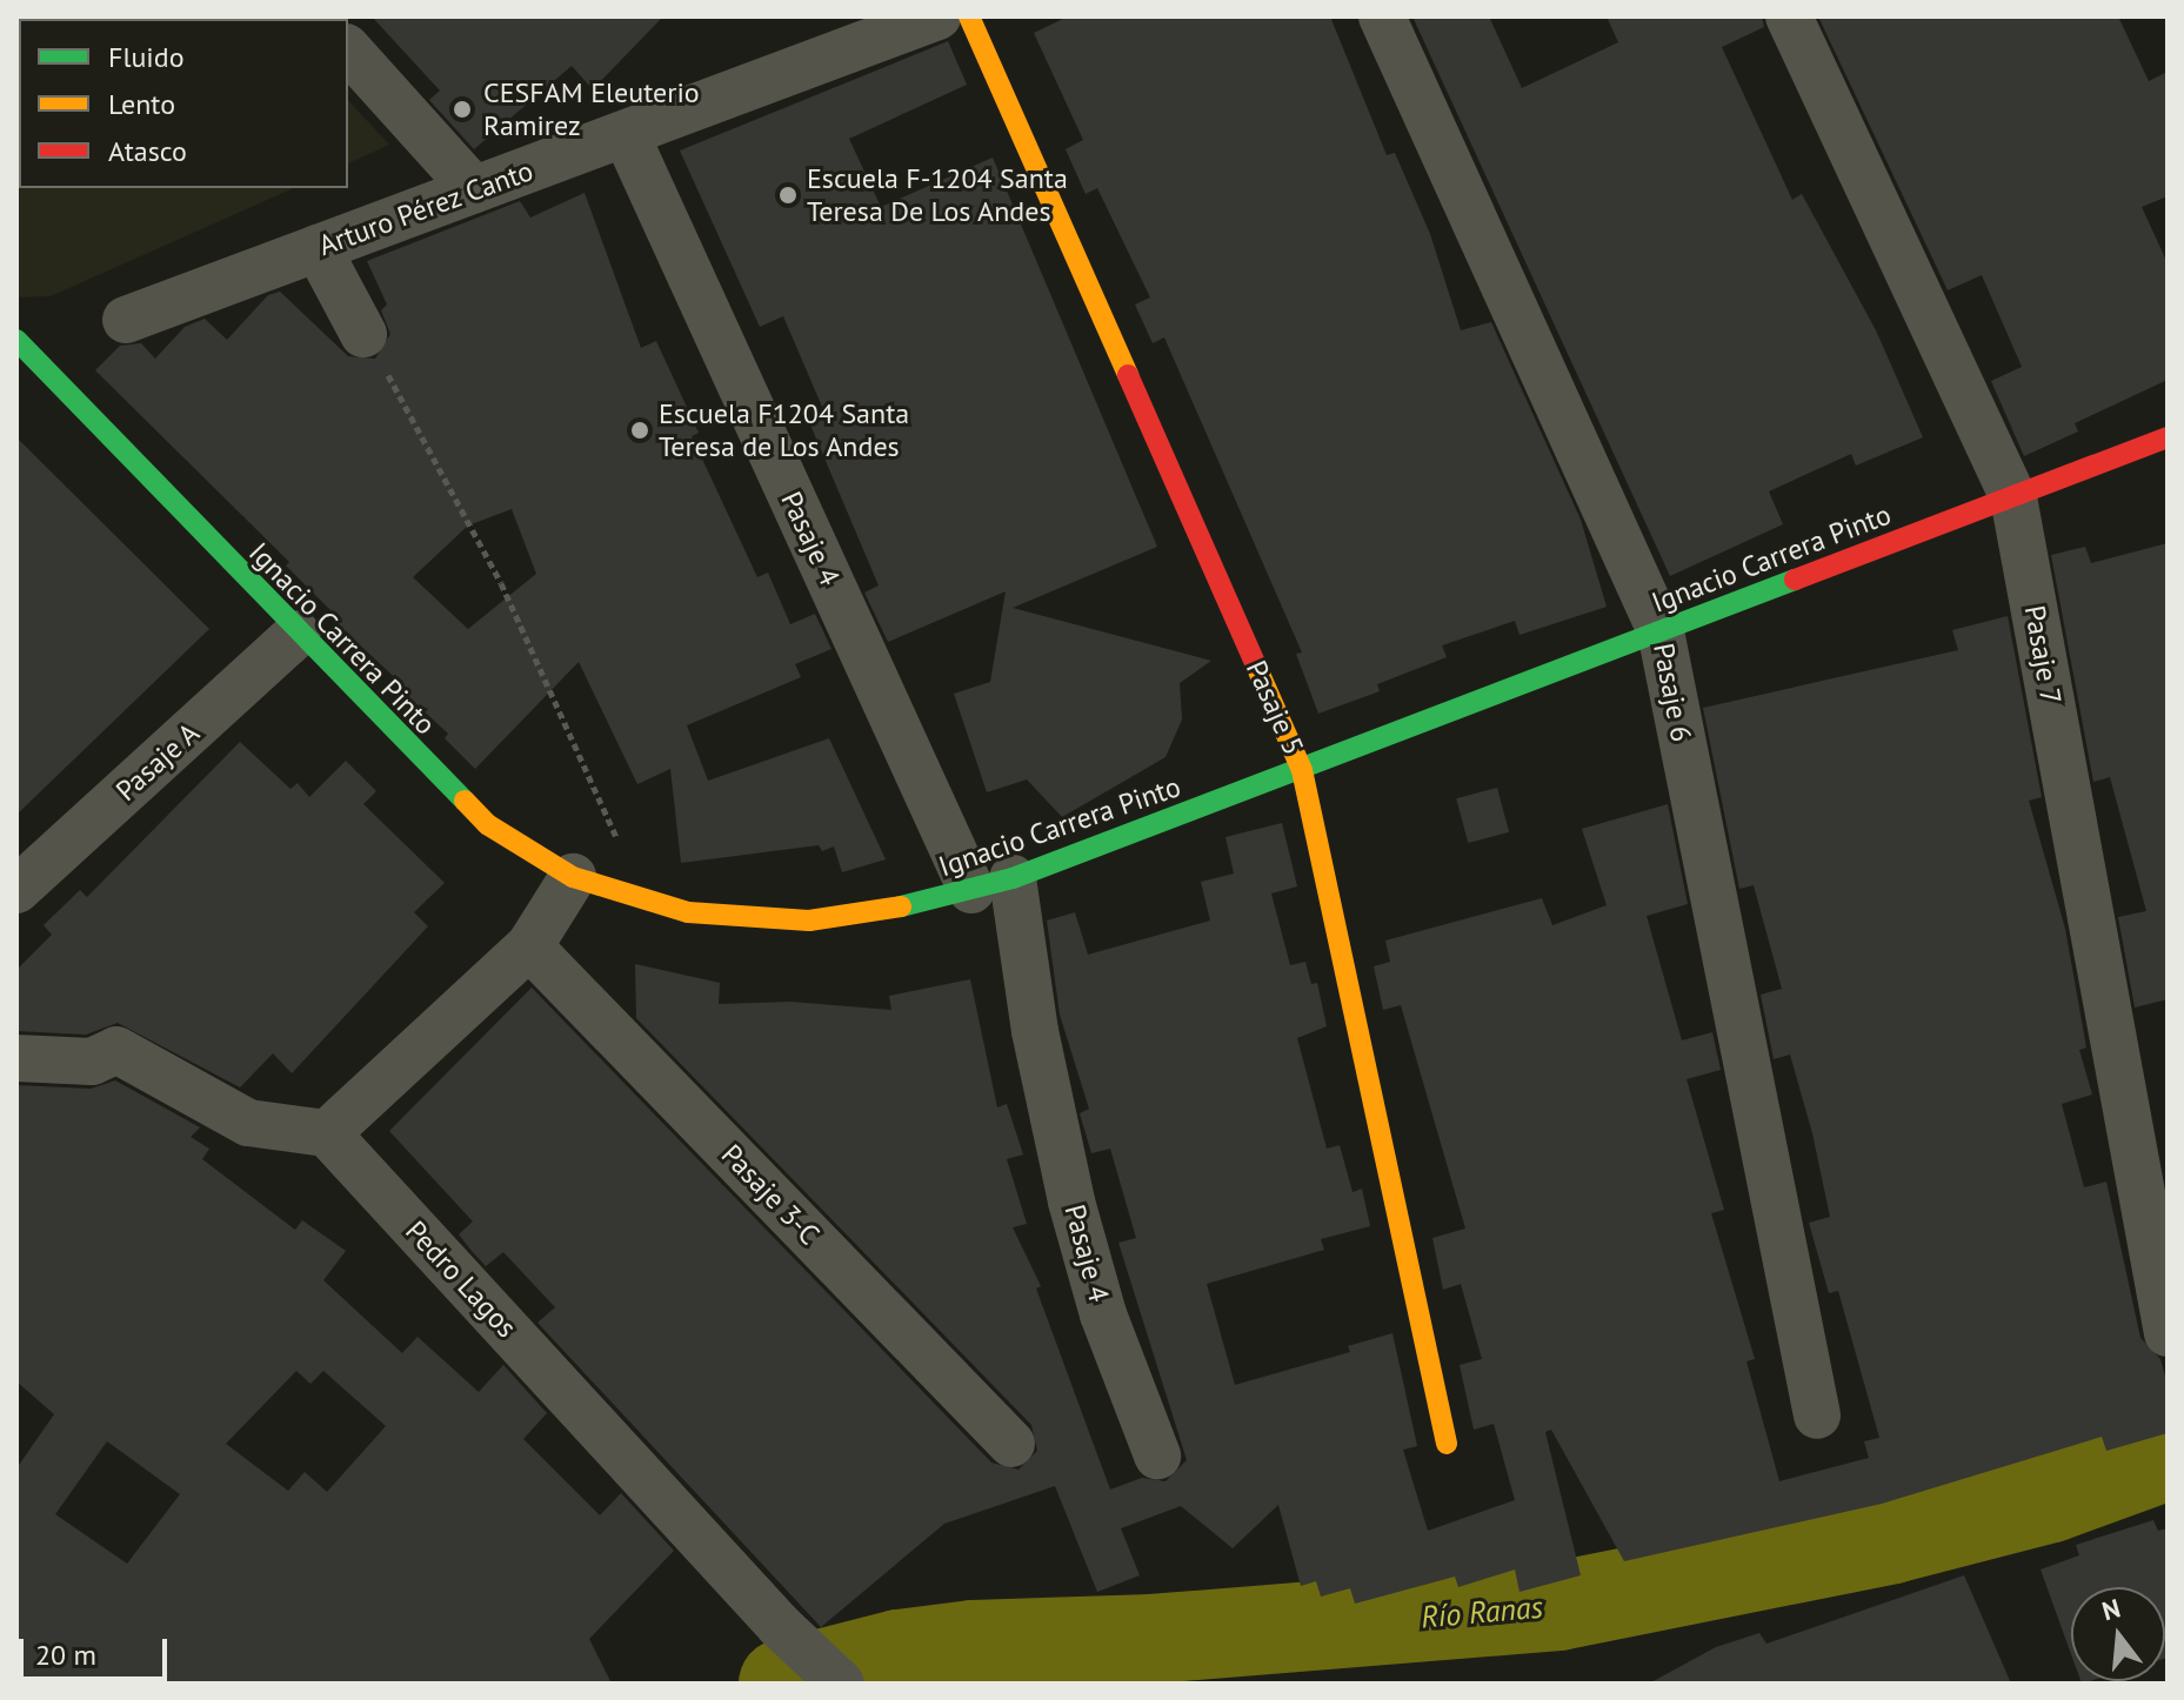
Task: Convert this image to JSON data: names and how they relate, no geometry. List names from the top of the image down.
{
  "streets": {
    "street": [
      "Arturo Pérez Canto",
      "Pasaje 4",
      "Ignacio Carrera Pinto",
      "Pasaje 7",
      "Pasaje 6",
      "Pasaje 5",
      "Pasaje A",
      "Pasaje 3-C",
      "Pedro Lagos"
    ]
  },
  "crossings": [
    ["Arturo Pérez Canto", "Pasaje 4"],
    ["Pasaje 4", "Ignacio Carrera Pinto"],
    ["Ignacio Carrera Pinto", "Pasaje 7"],
    ["Ignacio Carrera Pinto", "Pasaje 6"],
    ["Ignacio Carrera Pinto", "Pasaje 5"],
    ["Ignacio Carrera Pinto", "Pasaje A"]
  ],
  "water": ["Río Ranas"],
  "places": ["CESFAM Eleuterio Ramirez", "Escuela F-1204 Santa Teresa De Los Andes", "Escuela F1204 Santa Teresa de Los Andes"],
  "legend": ["Fluido", "Lento", "Atasco"],
  "scale_bar": "20 m",
  "north": "top"
}
